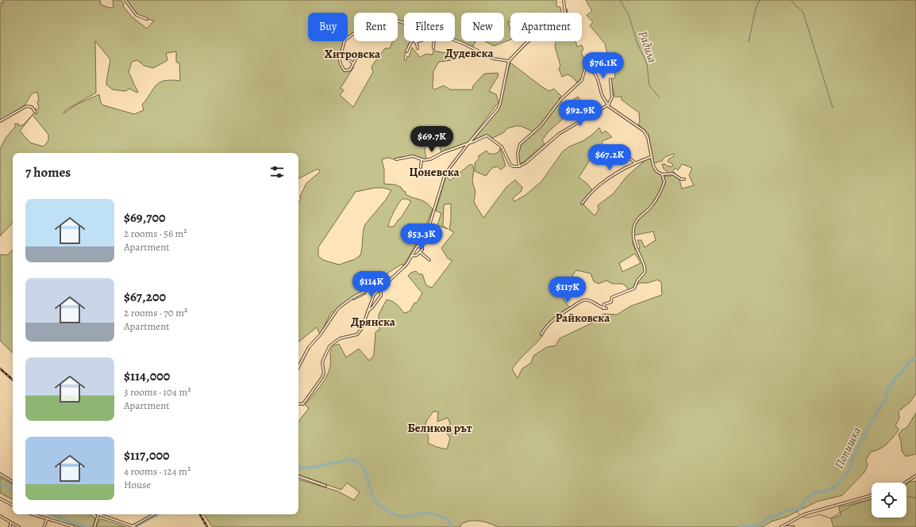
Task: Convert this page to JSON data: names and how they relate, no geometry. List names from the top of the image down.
{
  "districts": [
    "Дудевска",
    "Хитровска",
    "Цоневска",
    "Райковска",
    "Дрянска",
    "Беликов рът"
  ],
  "water": ["Радила", "Попишка"],
  "page": {
    "chip": [
      "Buy",
      "Rent",
      "Filters",
      "New",
      "Apartment"
    ],
    "price": [
      "$76.1K",
      "$92.9K",
      "$69.7K",
      "$67.2K",
      "$53.3K",
      "$114K",
      "$117K"
    ],
    "heading": "7 homes",
    "list": [
      {
        "name": "$69,700",
        "note": "2 rooms · 56 m² · Apartment"
      },
      {
        "name": "$67,200",
        "note": "2 rooms · 70 m² · Apartment"
      },
      {
        "name": "$114,000",
        "note": "3 rooms · 104 m² · Apartment"
      },
      {
        "name": "$117,000",
        "note": "4 rooms · 124 m² · House"
      }
    ]
  }
}
